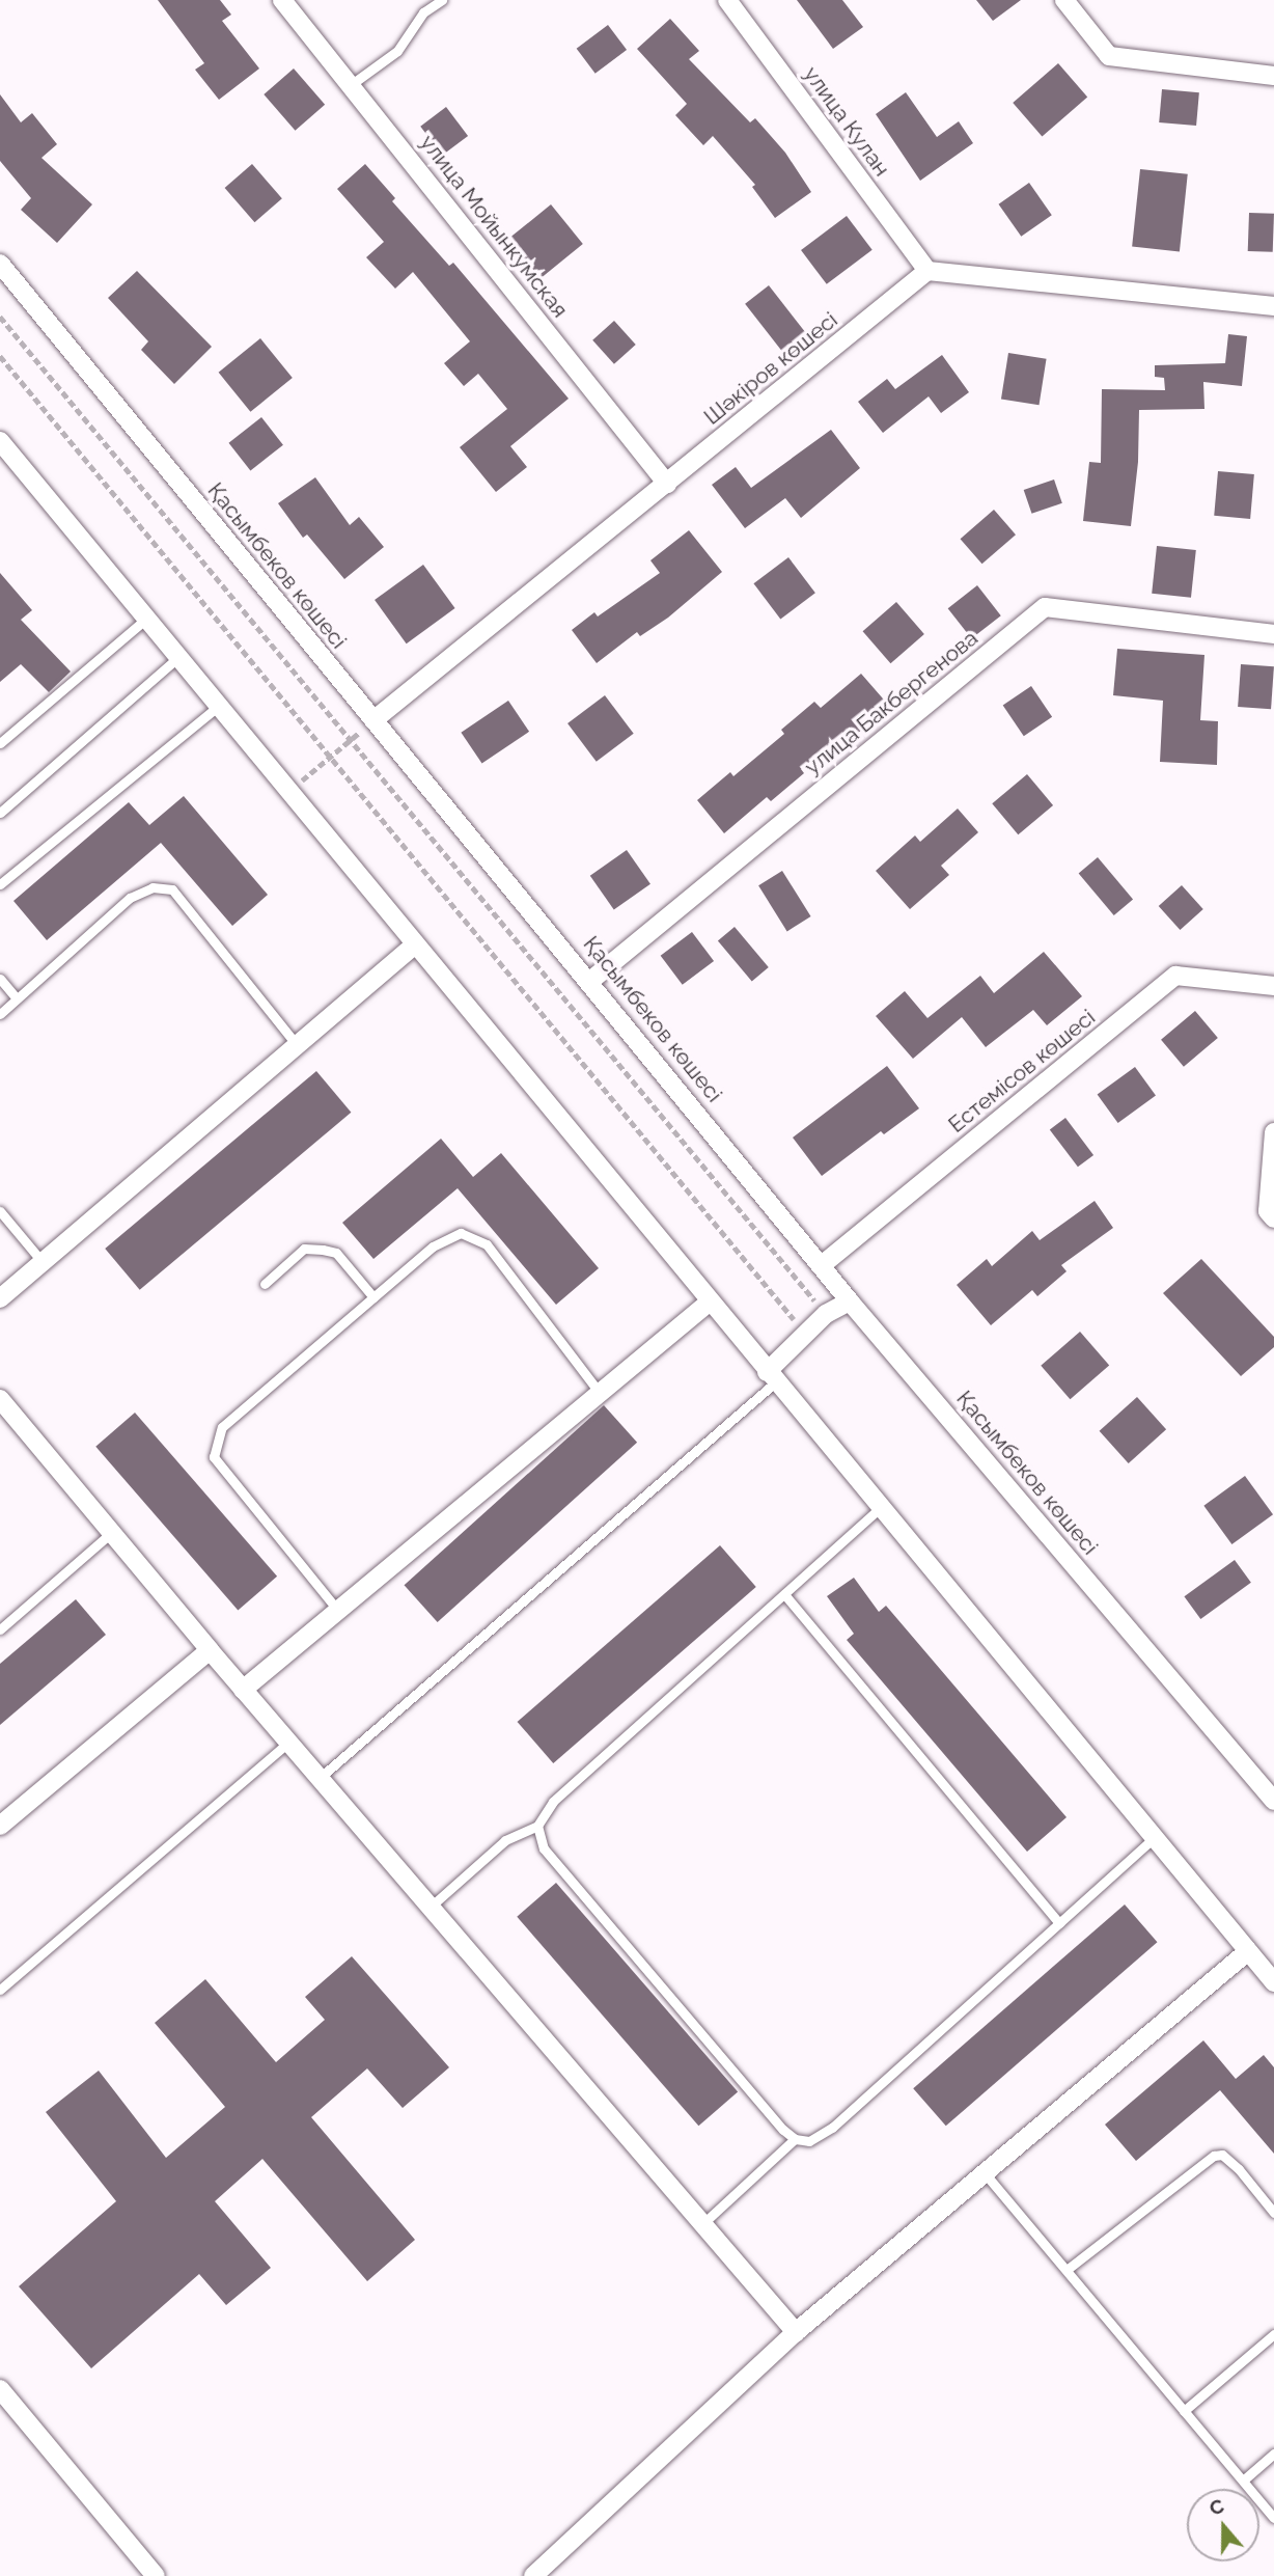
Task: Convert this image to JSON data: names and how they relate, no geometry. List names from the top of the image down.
{
  "streets": {
    "street": [
      "улица Кулан",
      "улица Мойынкумская",
      "Шәкіров көшесі",
      "Қасымбеков көшесі",
      "улица Бакбергенова",
      "Естемісов көшесі"
    ]
  },
  "crossings": [
    ["улица Кулан", "Шәкіров көшесі"],
    ["улица Мойынкумская", "Шәкіров көшесі"],
    ["Шәкіров көшесі", "Қасымбеков көшесі"],
    ["Қасымбеков көшесі", "улица Бакбергенова"],
    ["Қасымбеков көшесі", "Естемісов көшесі"]
  ],
  "north": "top"
}
